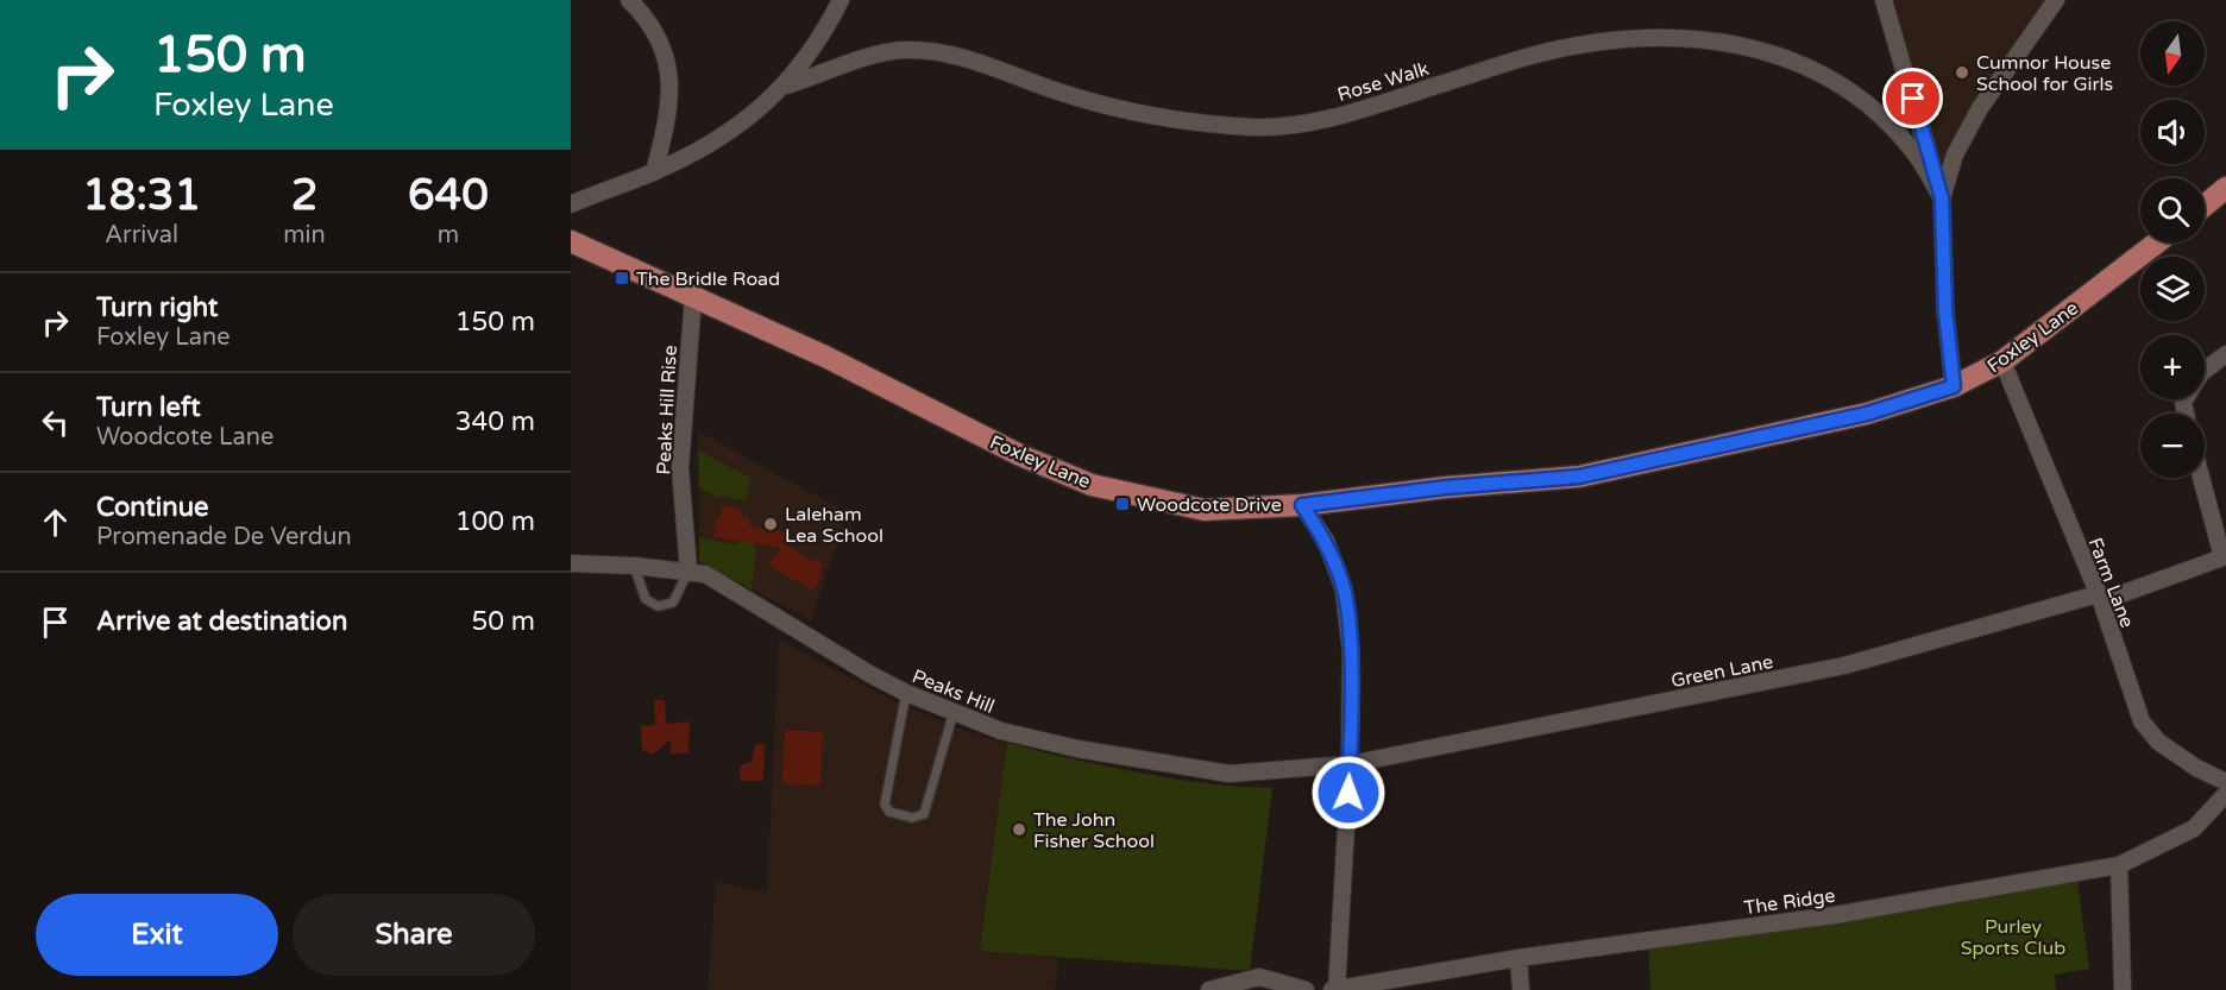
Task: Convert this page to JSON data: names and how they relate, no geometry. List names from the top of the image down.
{
  "streets": {
    "main road": ["Foxley Lane"],
    "street": [
      "Rose Walk",
      "Peaks Hill Rise",
      "Farm Lane",
      "Green Lane",
      "Peaks Hill",
      "The Ridge"
    ]
  },
  "crossings": [
    ["Foxley Lane", "Peaks Hill Rise"],
    ["Foxley Lane", "Farm Lane"],
    ["Peaks Hill Rise", "Peaks Hill"],
    ["Farm Lane", "Green Lane"],
    ["Green Lane", "Peaks Hill"]
  ],
  "parks": ["Purley Sports Club"],
  "places": {
    "other": ["Cumnor House School for Girls", "Laleham Lea School", "The John Fisher School"],
    "transit": ["The Bridle Road", "Woodcote Drive"]
  },
  "north": "bottom",
  "page": {
    "turn": ["150 m", "Foxley Lane"],
    "map_buttons": ["+", "−"],
    "eta": [
      "18:31",
      "Arrival",
      "2",
      "min",
      "640",
      "m"
    ],
    "list": [
      {
        "name": "Turn right",
        "note": "Foxley Lane",
        "value": "150 m"
      },
      {
        "name": "Turn left",
        "note": "Woodcote Lane",
        "value": "340 m"
      },
      {
        "name": "Continue",
        "note": "Promenade De Verdun",
        "value": "100 m"
      },
      {
        "name": "Arrive at destination",
        "value": "50 m"
      }
    ],
    "buttons": ["Exit", "Share"]
  }
}
